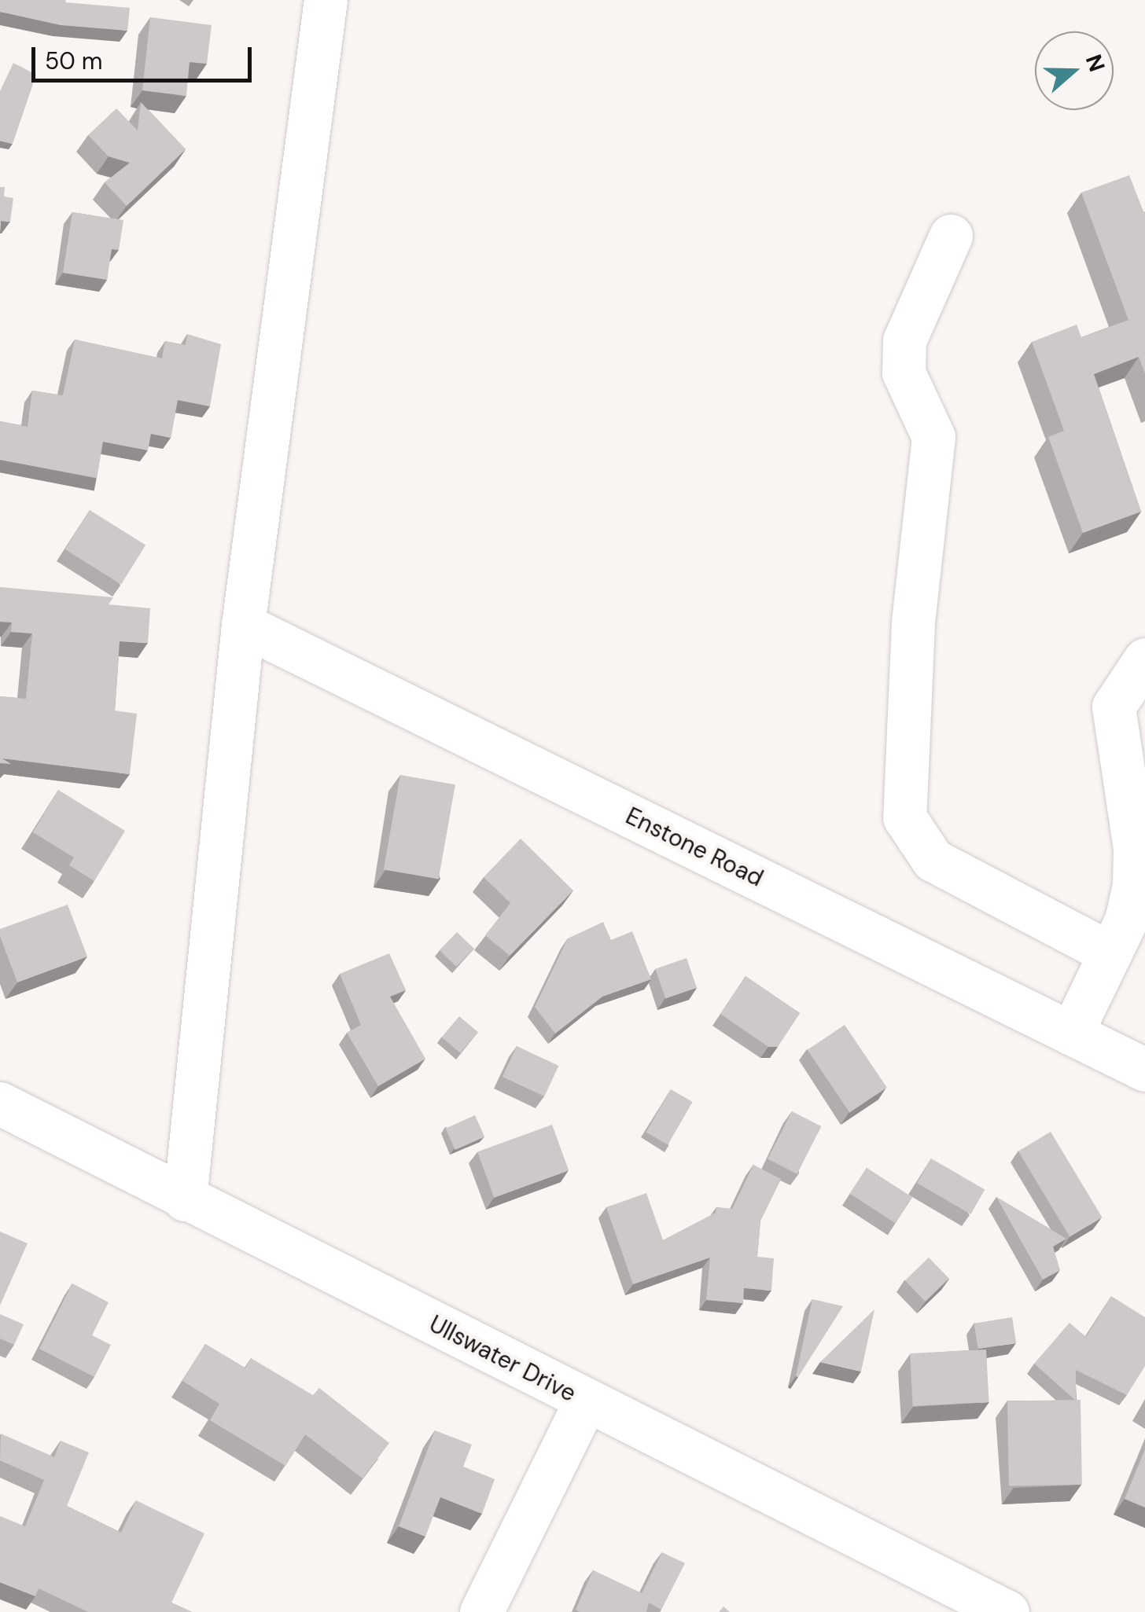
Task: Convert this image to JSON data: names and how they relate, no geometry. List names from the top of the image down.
{
  "streets": {
    "street": ["Enstone Road", "Ullswater Drive"]
  },
  "scale_bar": "50 m",
  "north": "right"
}
